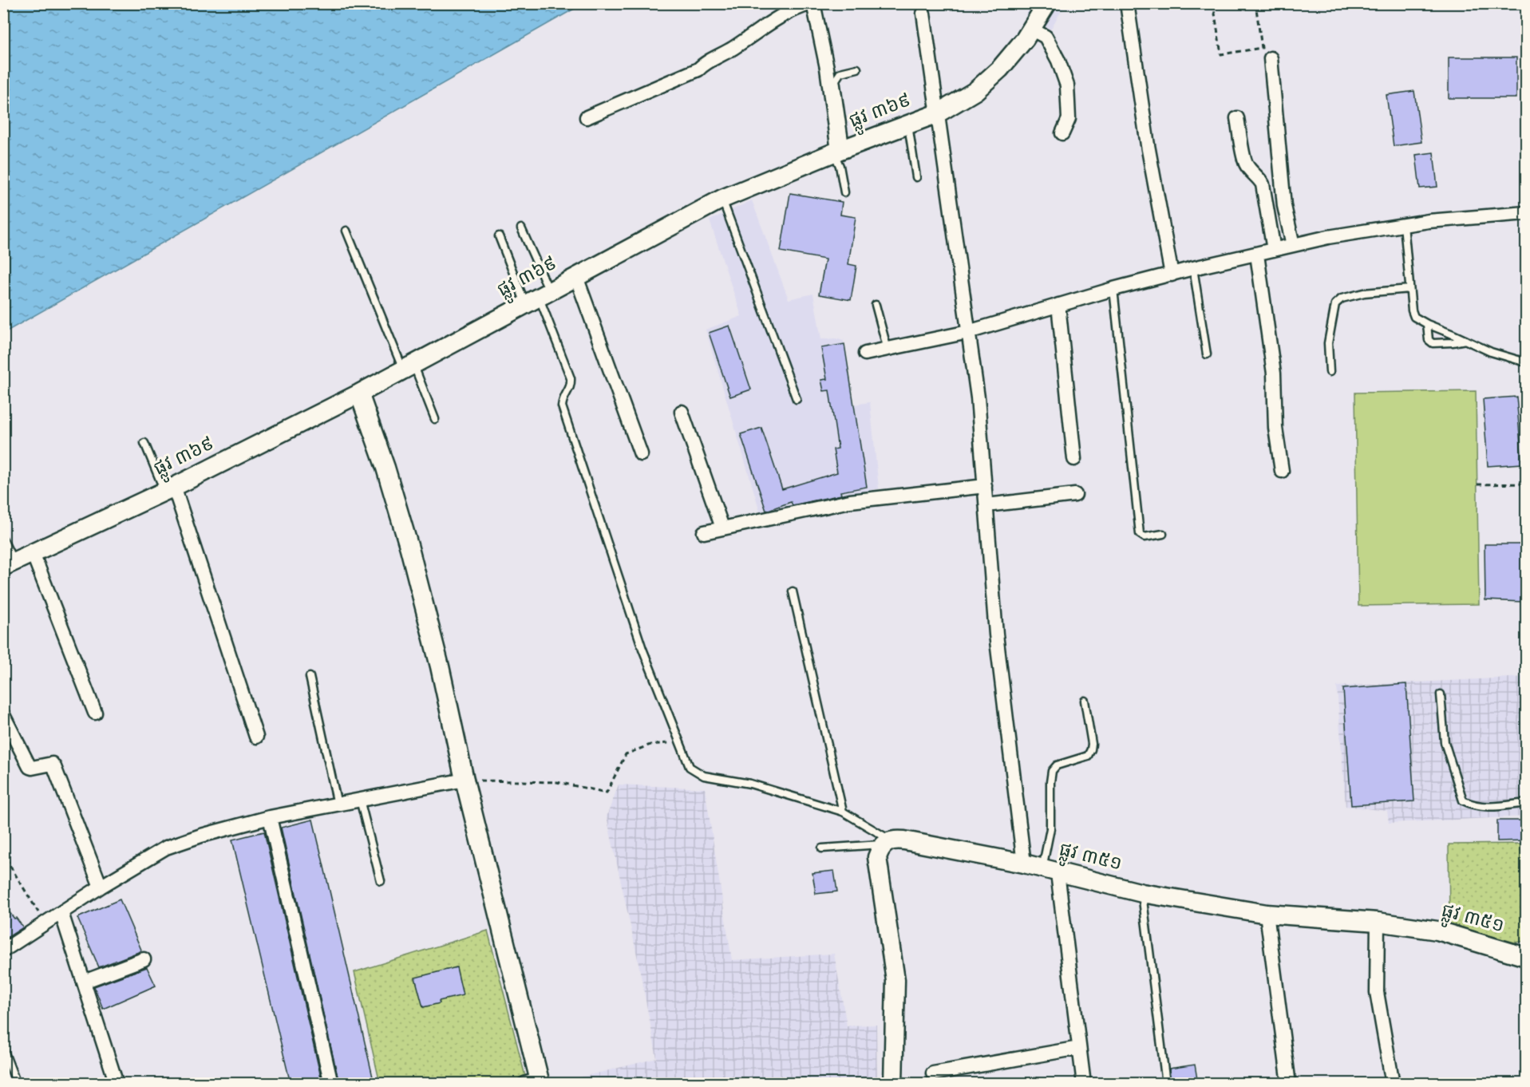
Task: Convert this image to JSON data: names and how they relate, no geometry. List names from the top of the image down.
{
  "streets": {
    "street": ["ផ្លូវ ៣៦៩", "ផ្លូវ ៣៥១"]
  }
}
